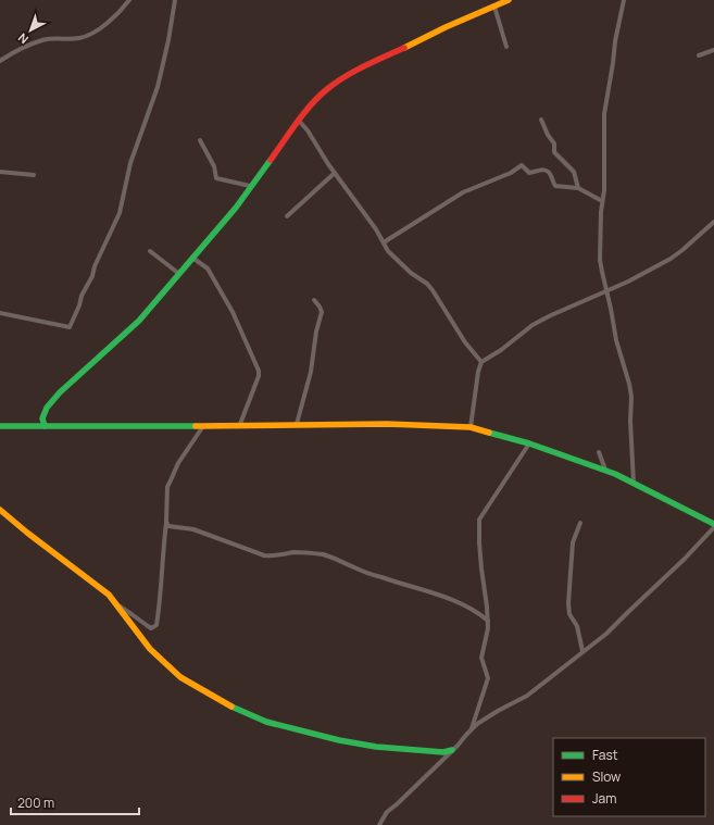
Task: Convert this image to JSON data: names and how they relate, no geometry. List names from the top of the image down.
{
  "legend": ["Fast", "Slow", "Jam"],
  "scale_bar": "200 m",
  "north": "bottom left"
}
